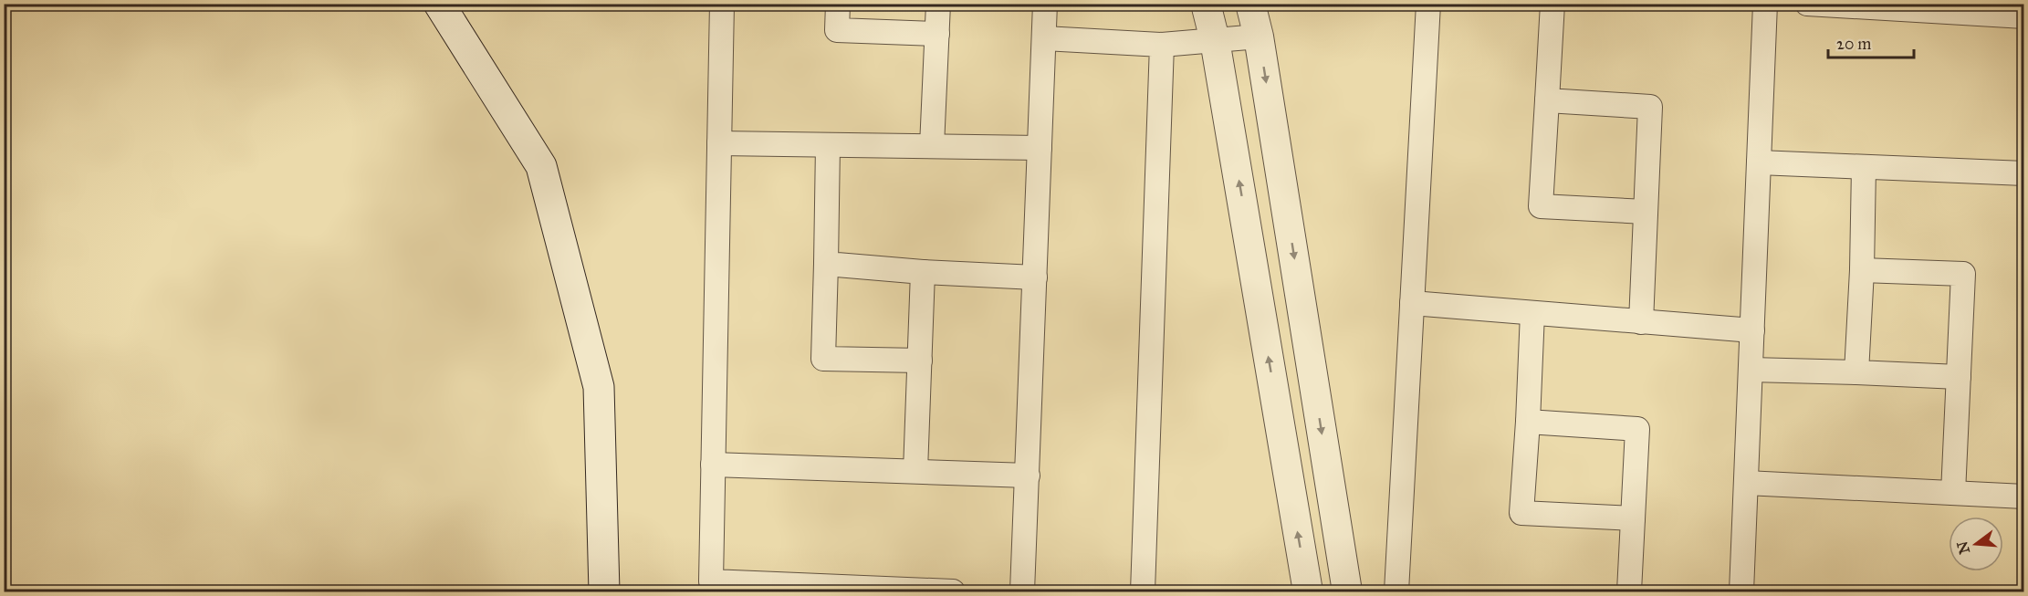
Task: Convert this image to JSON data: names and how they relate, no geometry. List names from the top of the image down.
{
  "scale_bar": "20 m",
  "north": "left"
}
